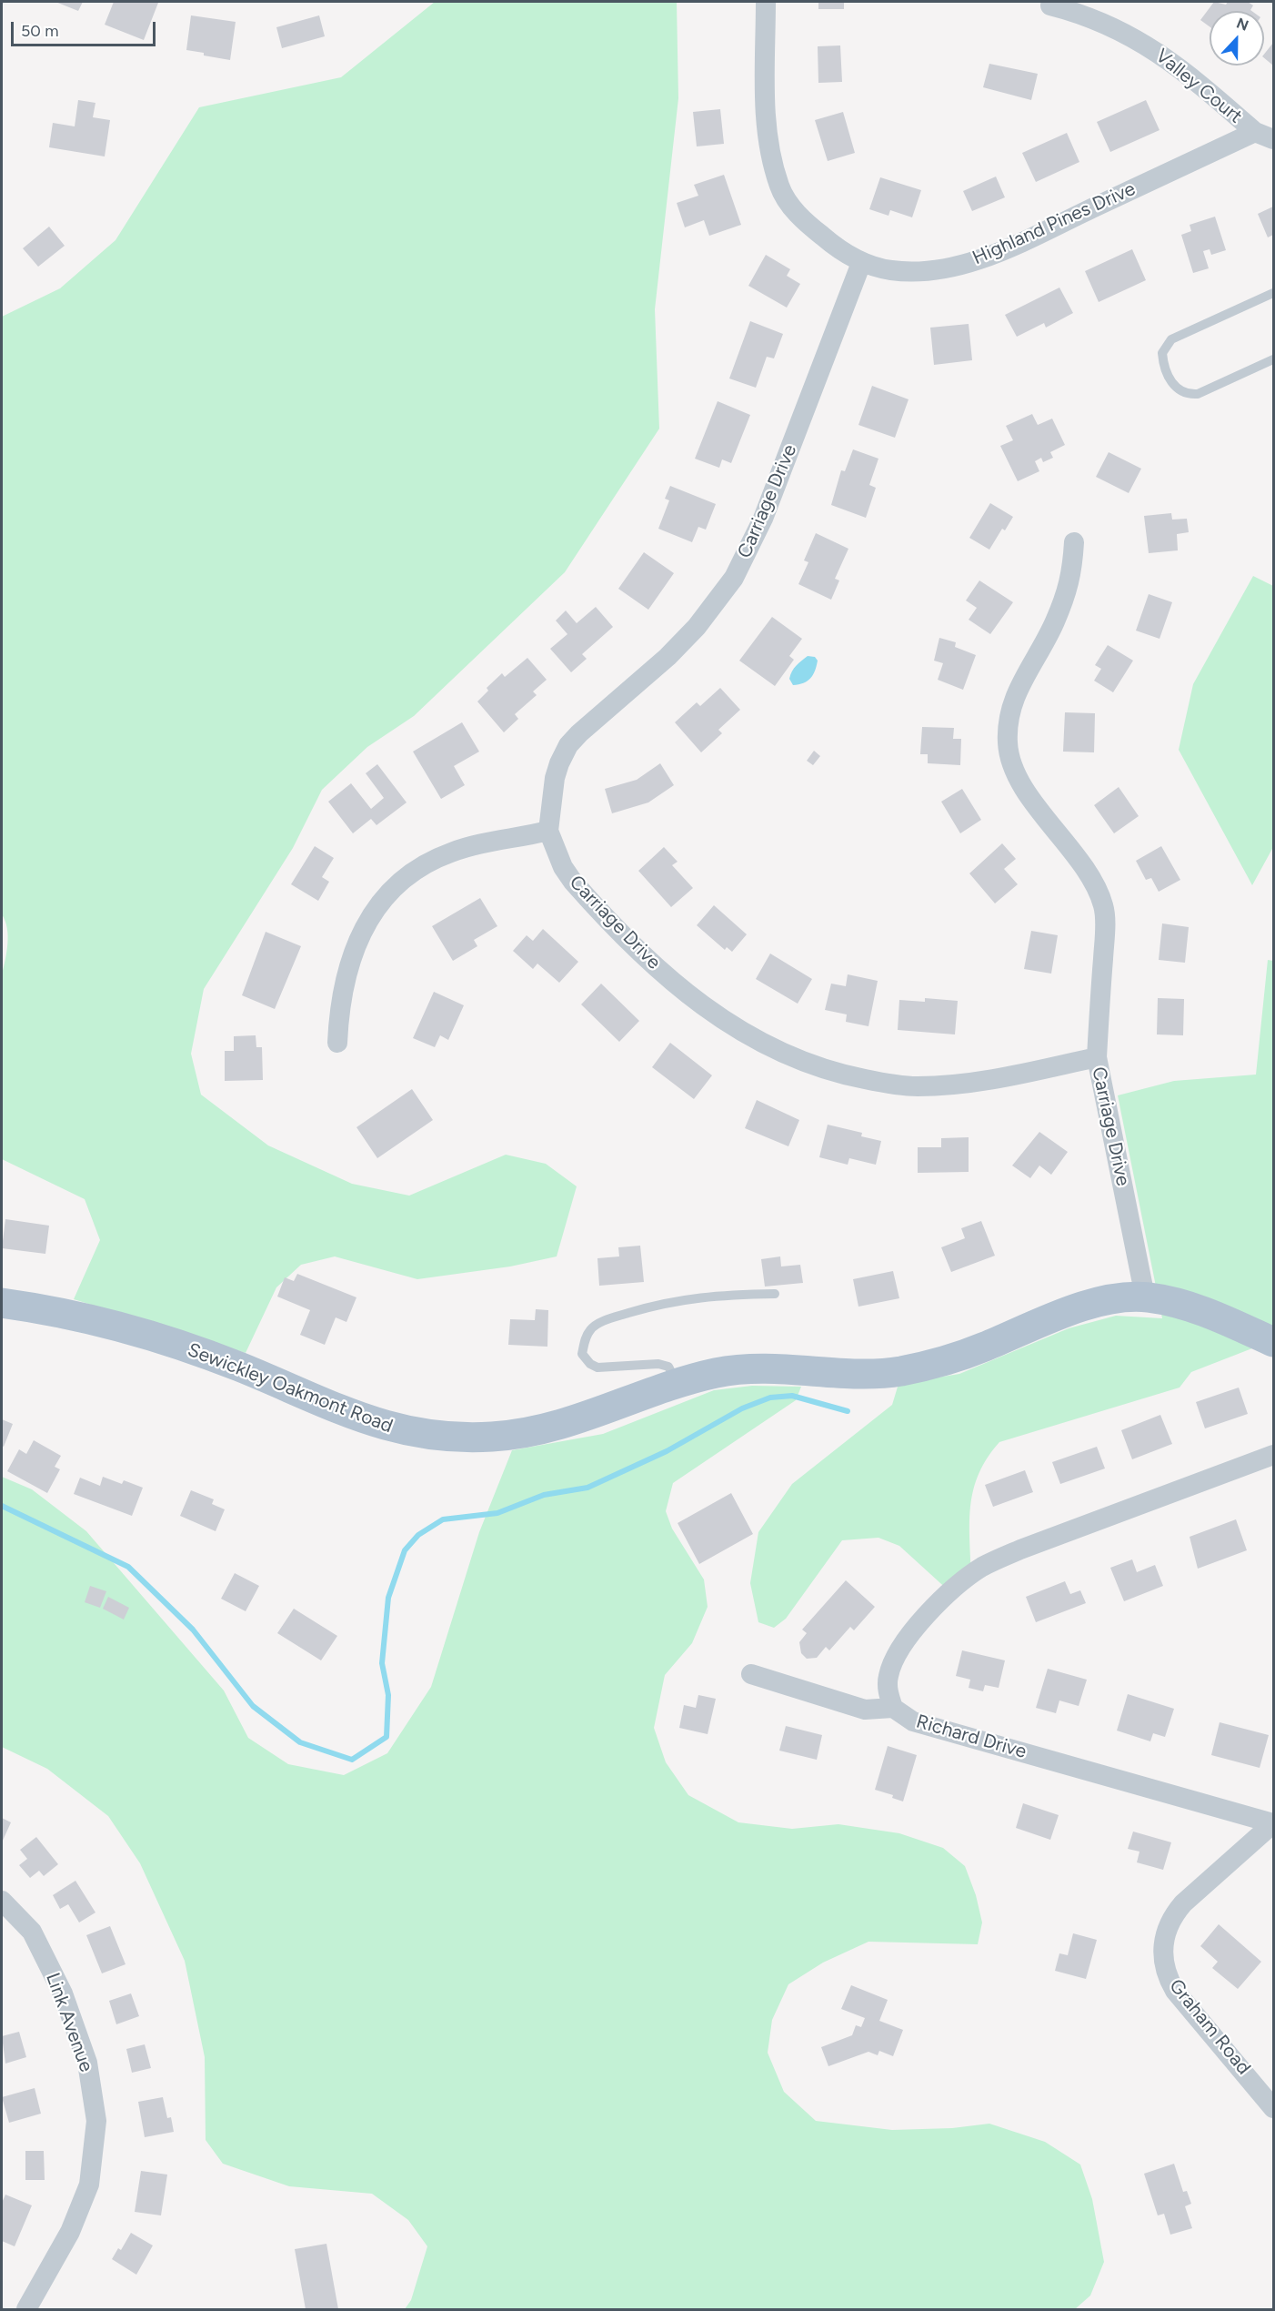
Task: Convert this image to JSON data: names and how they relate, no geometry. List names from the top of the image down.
{
  "streets": {
    "main road": ["Sewickley Oakmont Road"],
    "street": [
      "Valley Court",
      "Highland Pines Drive",
      "Carriage Drive",
      "Richard Drive",
      "Link Avenue",
      "Graham Road"
    ]
  },
  "crossings": [
    ["Valley Court", "Highland Pines Drive"],
    ["Highland Pines Drive", "Carriage Drive"],
    ["Carriage Drive", "Sewickley Oakmont Road"],
    ["Richard Drive", "Graham Road"]
  ],
  "scale_bar": "50 m",
  "north": "top"
}
